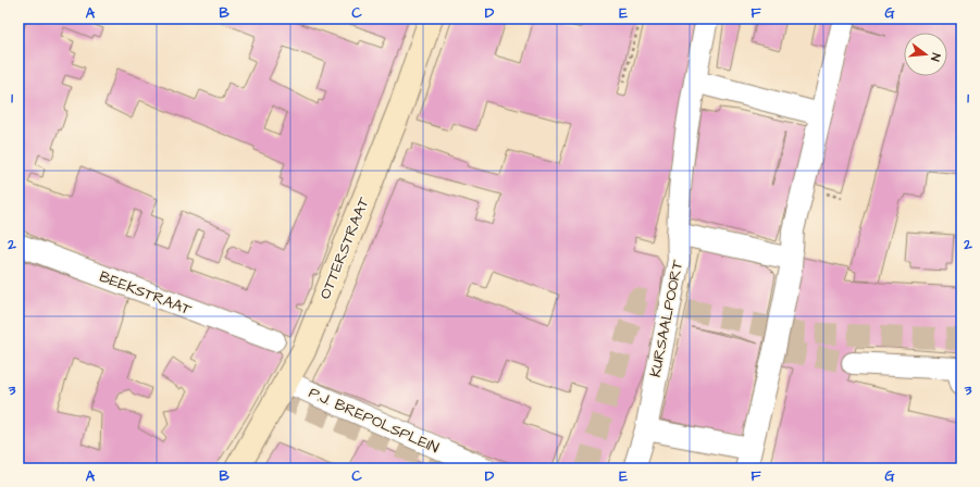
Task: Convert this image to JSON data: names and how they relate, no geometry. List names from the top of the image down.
{
  "streets": {
    "street": [
      "OTTERSTRAAT",
      "BEEKSTRAAT",
      "KURSAALPOORT",
      "P.J. BREPOLSPLEIN"
    ]
  },
  "crossings": [
    ["OTTERSTRAAT", "P.J. BREPOLSPLEIN"]
  ],
  "north": "right",
  "grid": {
    "columns": [
      "A",
      "B",
      "C",
      "D",
      "E",
      "F",
      "G"
    ],
    "rows": ["1", "2", "3"]
  }
}
